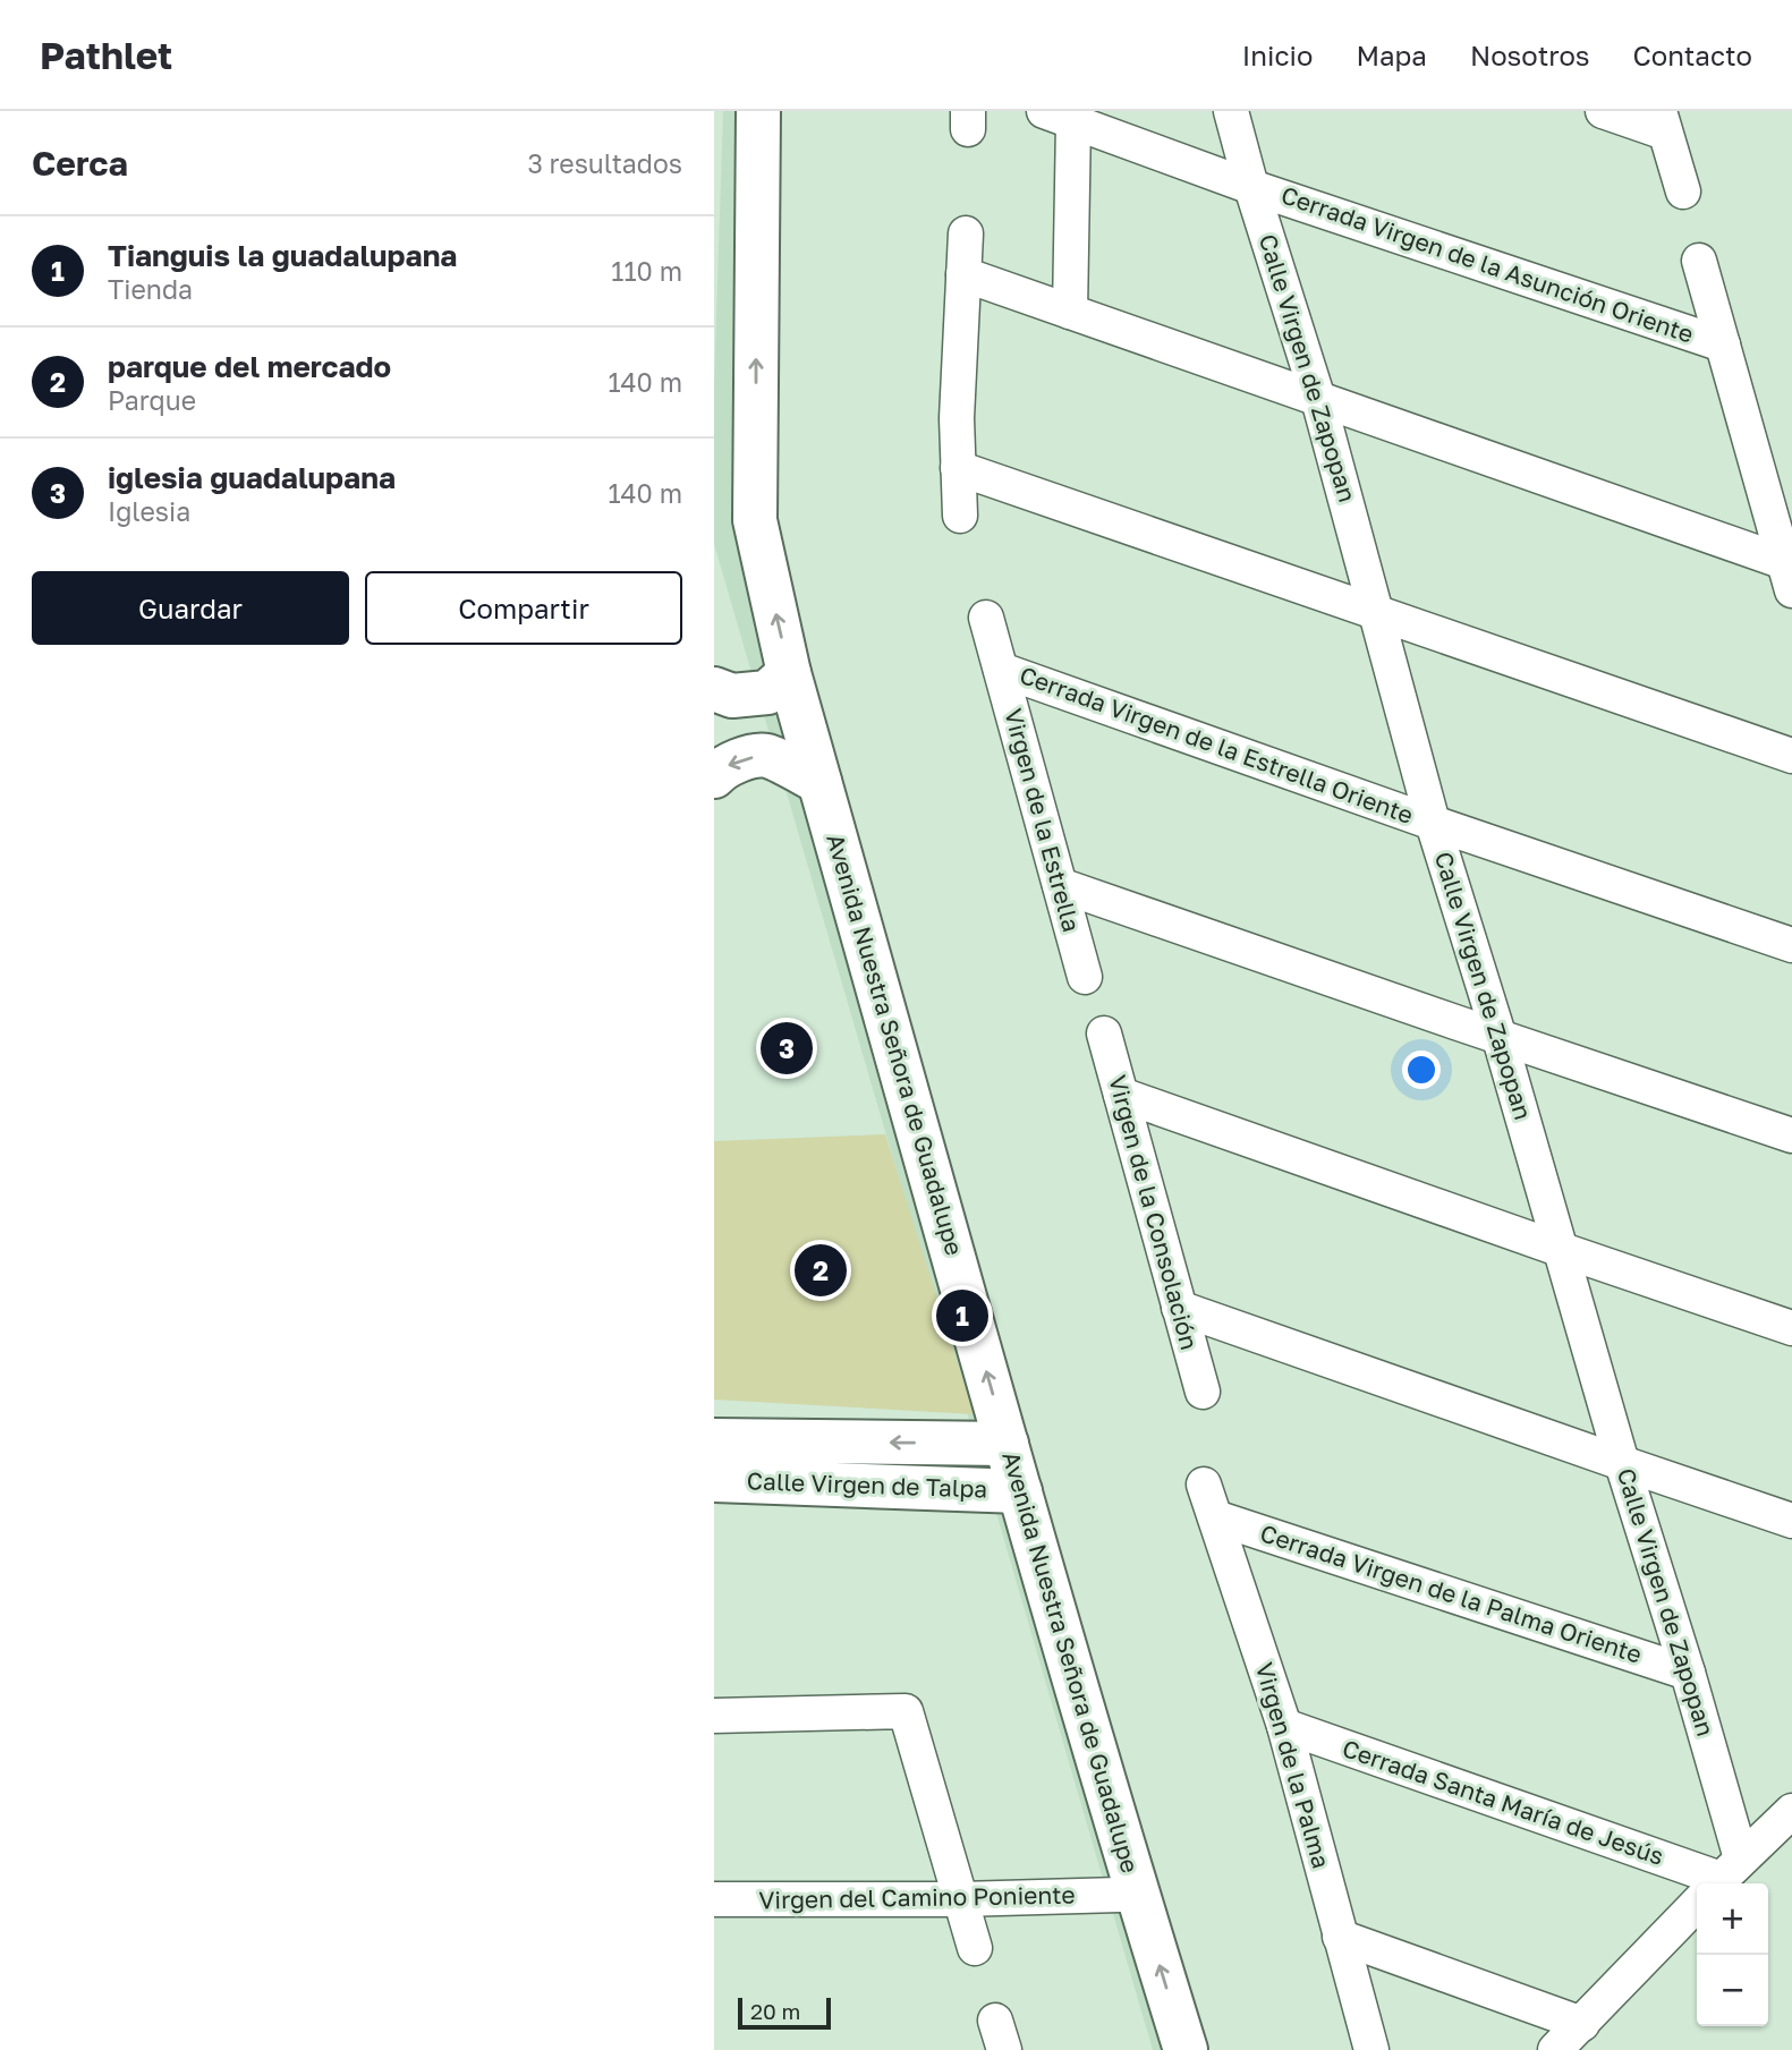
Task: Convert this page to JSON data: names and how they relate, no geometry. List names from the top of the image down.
{
  "streets": {
    "street": [
      "Cerrada Virgen de la Asunción Oriente",
      "Calle Virgen de Zapopan",
      "Cerrada Virgen de la Estrella Oriente",
      "Virgen de la Estrella",
      "Avenida Nuestra Señora de Guadalupe",
      "Virgen de la Consolación",
      "Calle Virgen de Talpa",
      "Cerrada Virgen de la Palma Oriente",
      "Virgen de la Palma",
      "Cerrada Santa María de Jesús",
      "Virgen del Camino Poniente"
    ]
  },
  "crossings": [
    ["Cerrada Virgen de la Asunción Oriente", "Calle Virgen de Zapopan"],
    ["Calle Virgen de Zapopan", "Cerrada Virgen de la Estrella Oriente"],
    ["Calle Virgen de Zapopan", "Cerrada Virgen de la Palma Oriente"],
    ["Calle Virgen de Zapopan", "Cerrada Santa María de Jesús"],
    ["Cerrada Virgen de la Estrella Oriente", "Virgen de la Estrella"],
    ["Avenida Nuestra Señora de Guadalupe", "Calle Virgen de Talpa"],
    ["Cerrada Virgen de la Palma Oriente", "Virgen de la Palma"],
    ["Virgen de la Palma", "Cerrada Santa María de Jesús"]
  ],
  "one_way": ["Avenida Nuestra Señora de Guadalupe"],
  "scale_bar": "20 m",
  "page": {
    "header": "Pathlet",
    "nav": [
      "Inicio",
      "Mapa",
      "Nosotros",
      "Contacto"
    ],
    "heading": ["Cerca", "3 resultados"],
    "list": [
      {
        "mark": "1",
        "name": "Tianguis la guadalupana",
        "note": "Tienda",
        "value": "110 m"
      },
      {
        "mark": "2",
        "name": "parque del mercado",
        "note": "Parque",
        "value": "140 m"
      },
      {
        "mark": "3",
        "name": "iglesia guadalupana",
        "note": "Iglesia",
        "value": "140 m"
      }
    ],
    "buttons": ["Guardar", "Compartir"],
    "pins": ["3", "2", "1"],
    "map_buttons": ["+", "−"],
    "scale": "20 m"
  }
}
